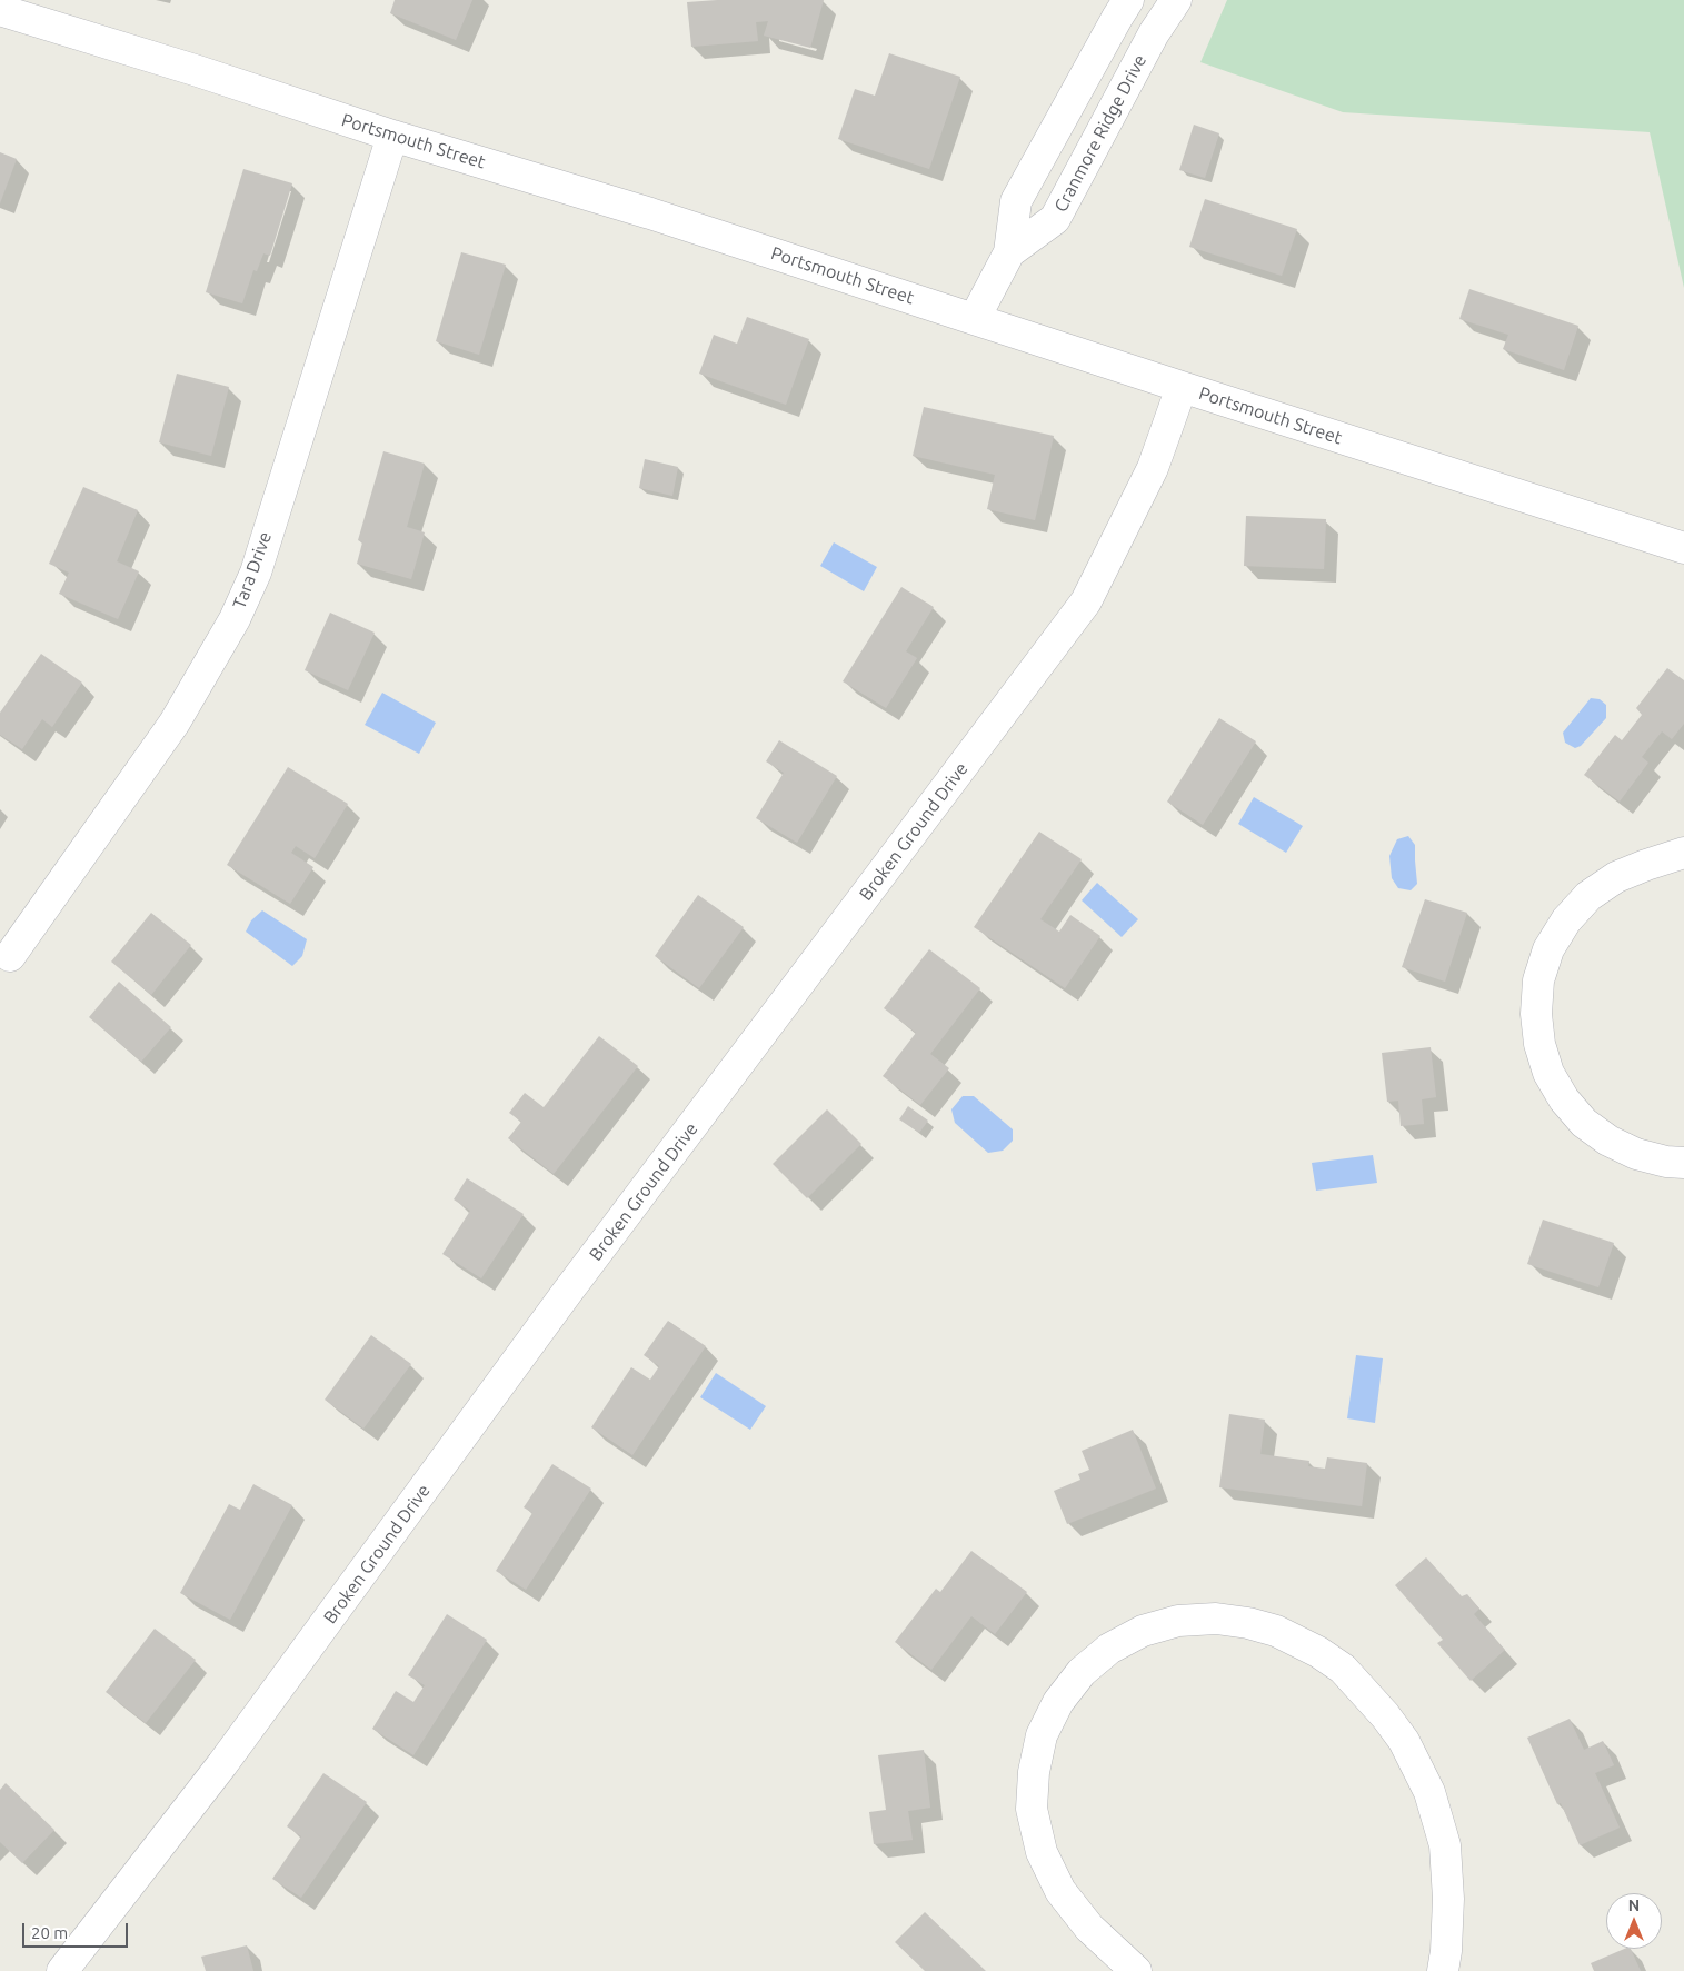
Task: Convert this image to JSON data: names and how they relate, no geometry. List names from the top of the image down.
{
  "streets": {
    "street": [
      "Cranmore Ridge Drive",
      "Portsmouth Street",
      "Tara Drive",
      "Broken Ground Drive"
    ]
  },
  "crossings": [
    ["Cranmore Ridge Drive", "Portsmouth Street"],
    ["Portsmouth Street", "Tara Drive"],
    ["Portsmouth Street", "Broken Ground Drive"]
  ],
  "scale_bar": "20 m",
  "north": "top"
}
